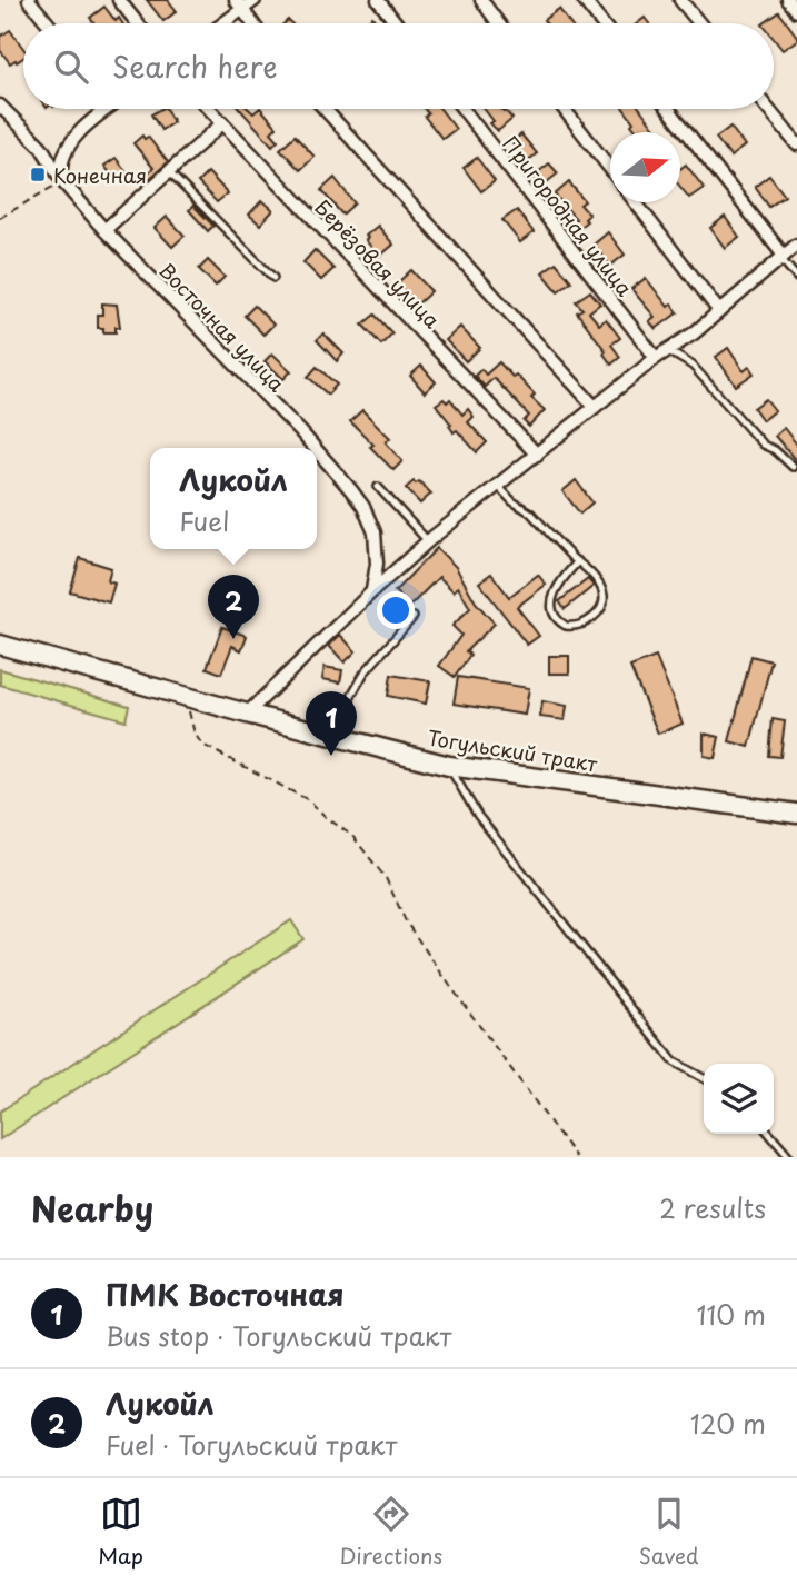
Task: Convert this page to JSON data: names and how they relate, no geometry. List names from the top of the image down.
{
  "streets": {
    "main road": ["Тогульский тракт"],
    "street": ["Пригородная улица", "Берёзовая улица", "Восточная улица"]
  },
  "places": {
    "transit": ["Конечная"]
  },
  "north": "right",
  "page": {
    "search": "Search here",
    "popup": ["Лукойл", "Fuel"],
    "pins": ["2", "1"],
    "heading": ["Nearby", "2 results"],
    "list": [
      {
        "mark": "1",
        "name": "ПМК Восточная",
        "note": "Bus stop · Тогульский тракт",
        "value": "110 m"
      },
      {
        "mark": "2",
        "name": "Лукойл",
        "note": "Fuel · Тогульский тракт",
        "value": "120 m"
      }
    ],
    "nav": ["Map", "Directions", "Saved"]
  }
}
